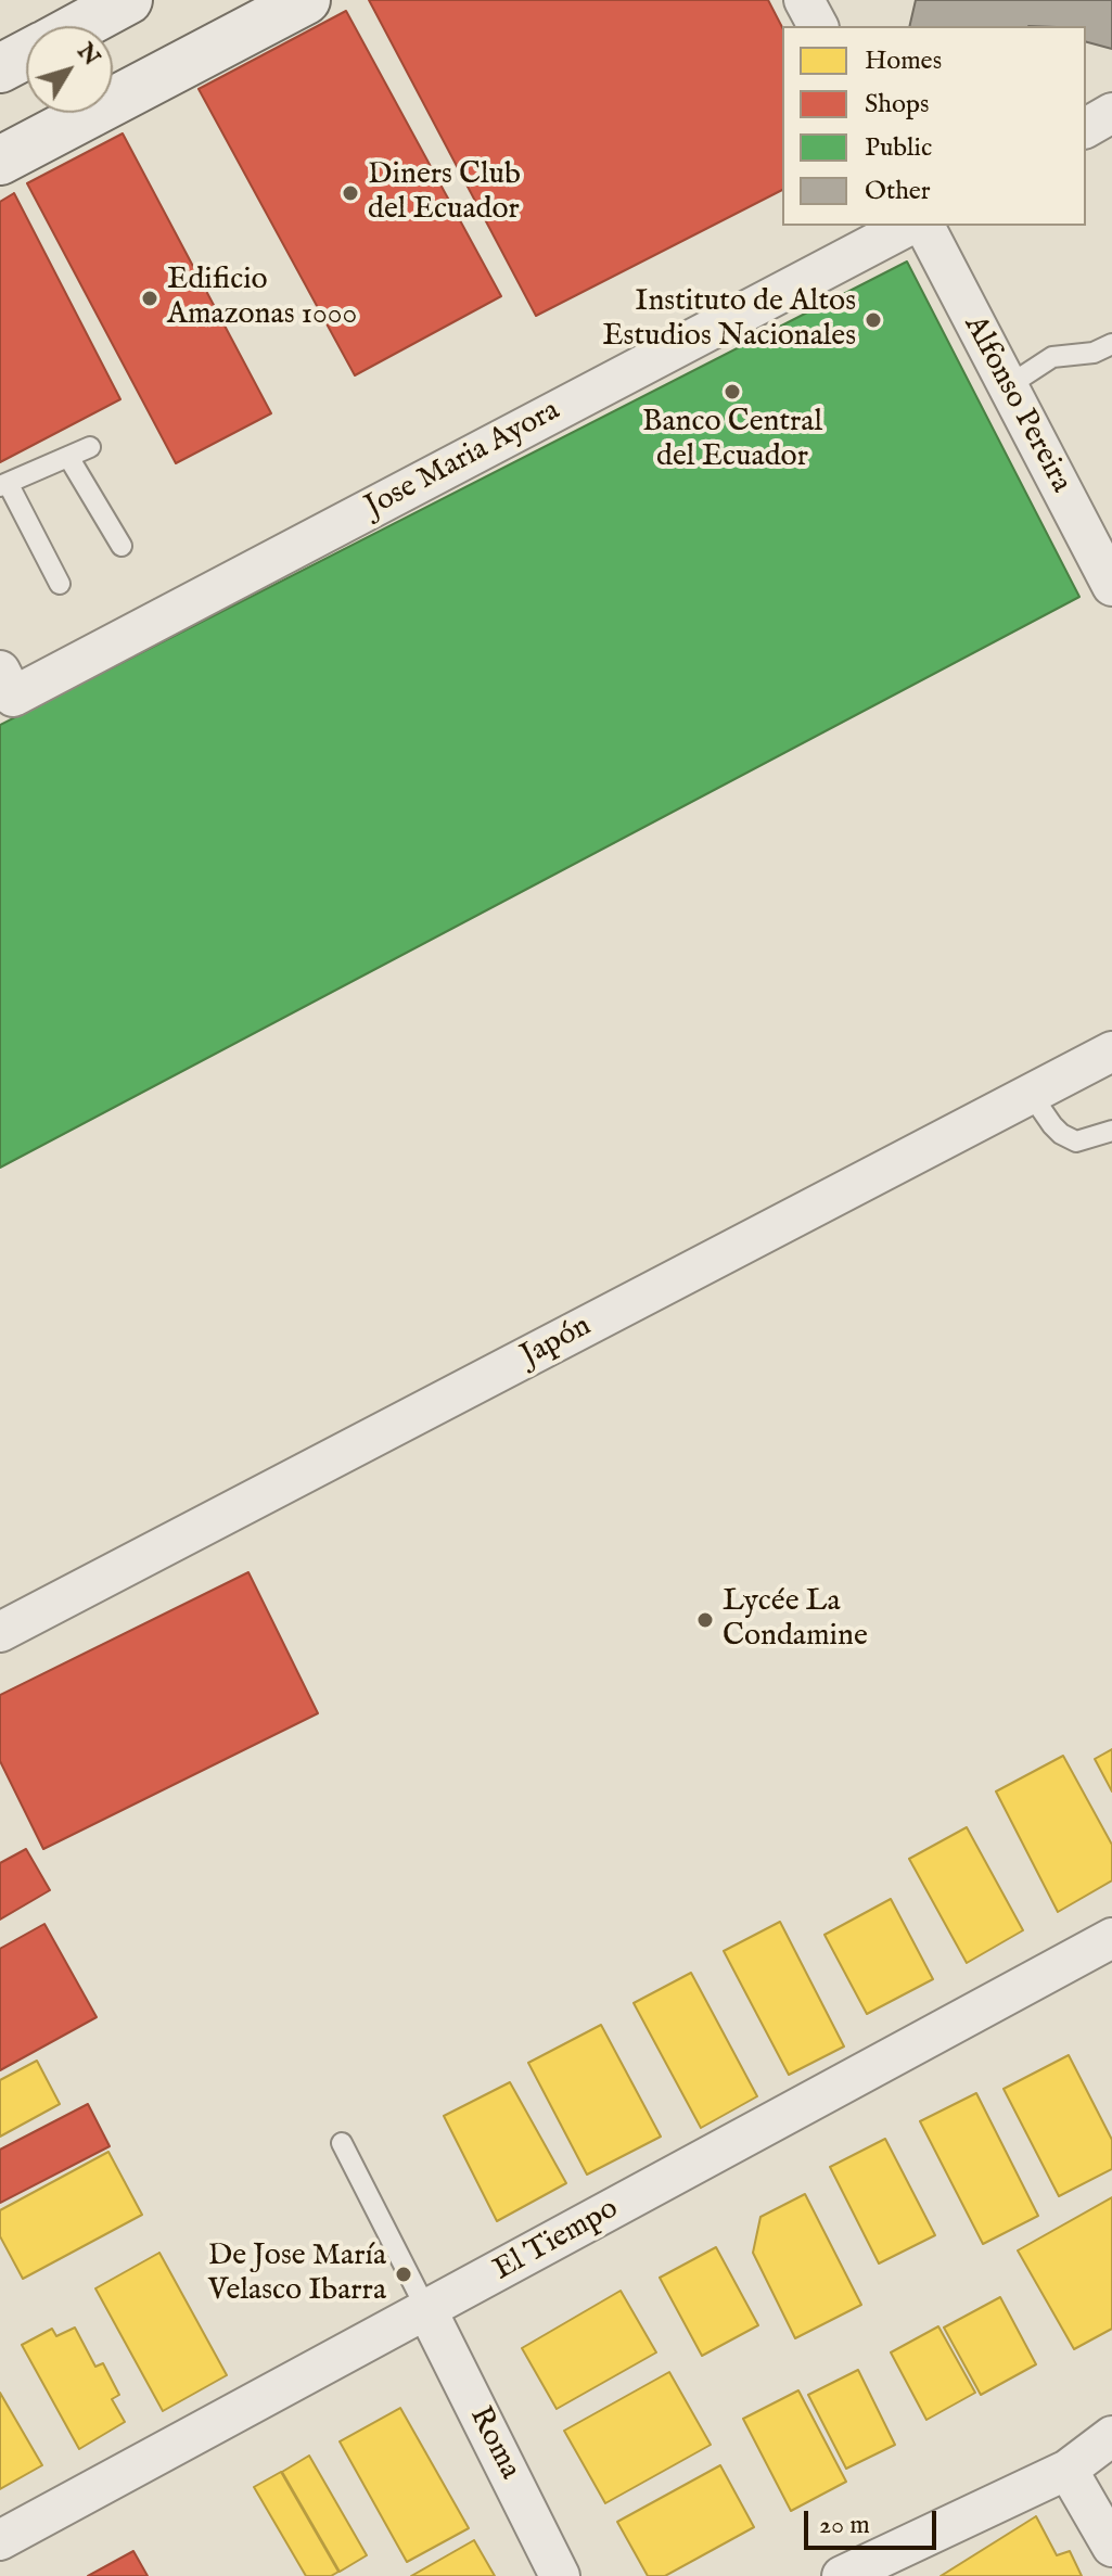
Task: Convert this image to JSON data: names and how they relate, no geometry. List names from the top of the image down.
{
  "streets": {
    "street": [
      "Alfonso Pereira",
      "Jose Maria Ayora",
      "Japón",
      "El Tiempo",
      "Roma"
    ]
  },
  "crossings": [
    ["El Tiempo", "Roma"]
  ],
  "places": [
    "Diners Club del Ecuador",
    "Edificio Amazonas 1000",
    "Instituto de Altos Estudios Nacionales",
    "Banco Central del Ecuador",
    "Lycée La Condamine",
    "De Jose María Velasco Ibarra"
  ],
  "legend": [
    "Homes",
    "Shops",
    "Public",
    "Other"
  ],
  "scale_bar": "20 m",
  "north": "top right"
}
